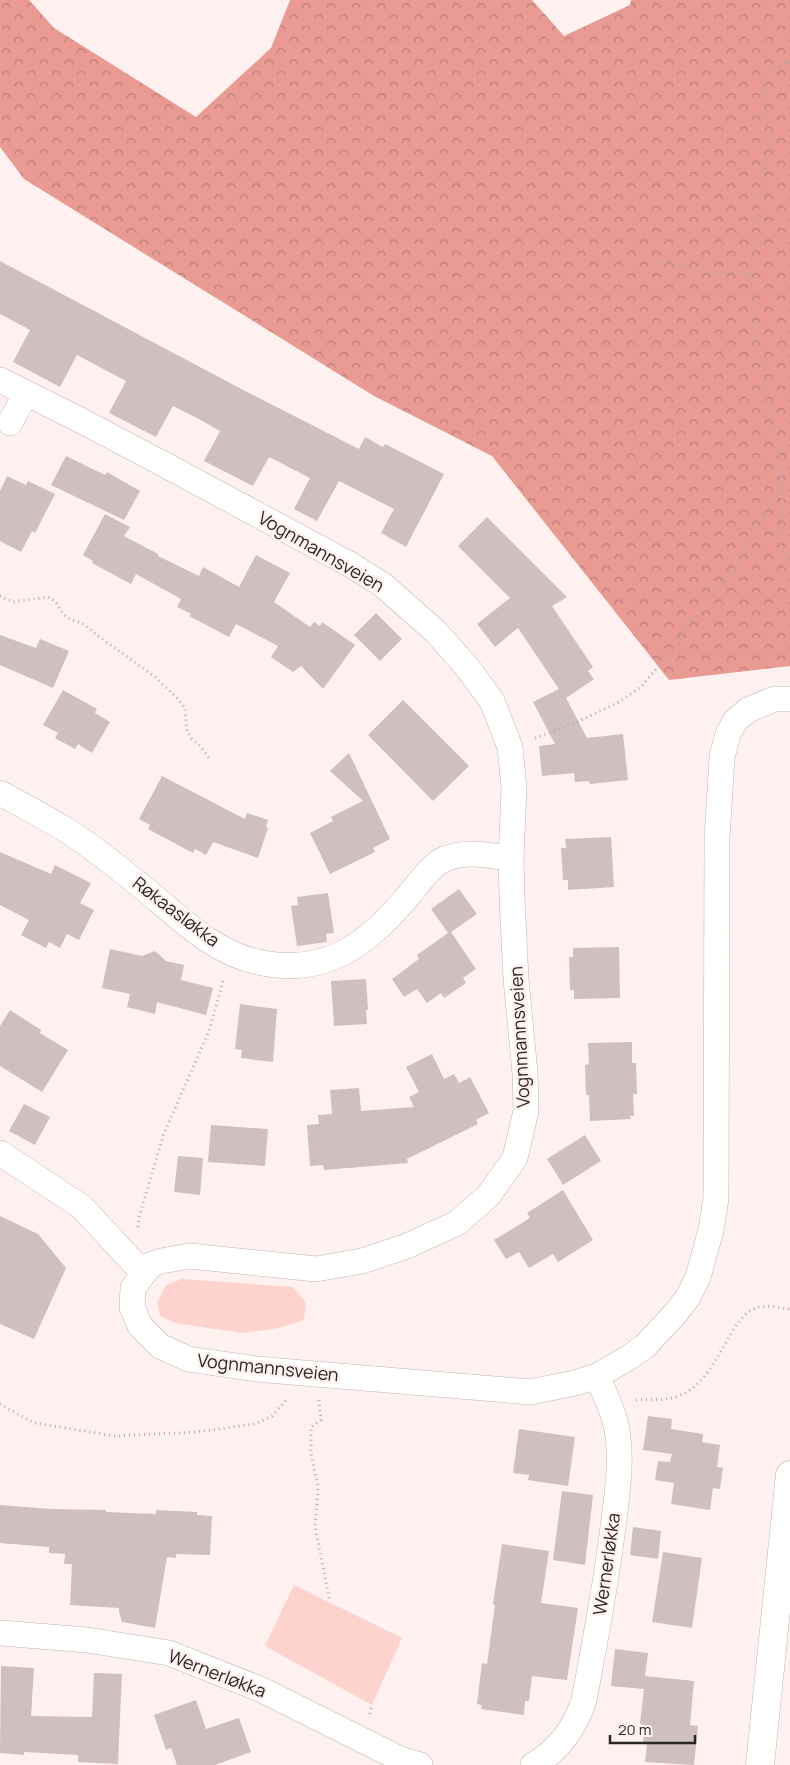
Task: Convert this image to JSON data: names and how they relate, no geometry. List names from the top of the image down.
{
  "streets": {
    "street": ["Vognmannsveien", "Røkaasløkka", "Wernerløkka"]
  },
  "crossings": [
    ["Vognmannsveien", "Røkaasløkka"],
    ["Vognmannsveien", "Wernerløkka"]
  ],
  "scale_bar": "20 m"
}
